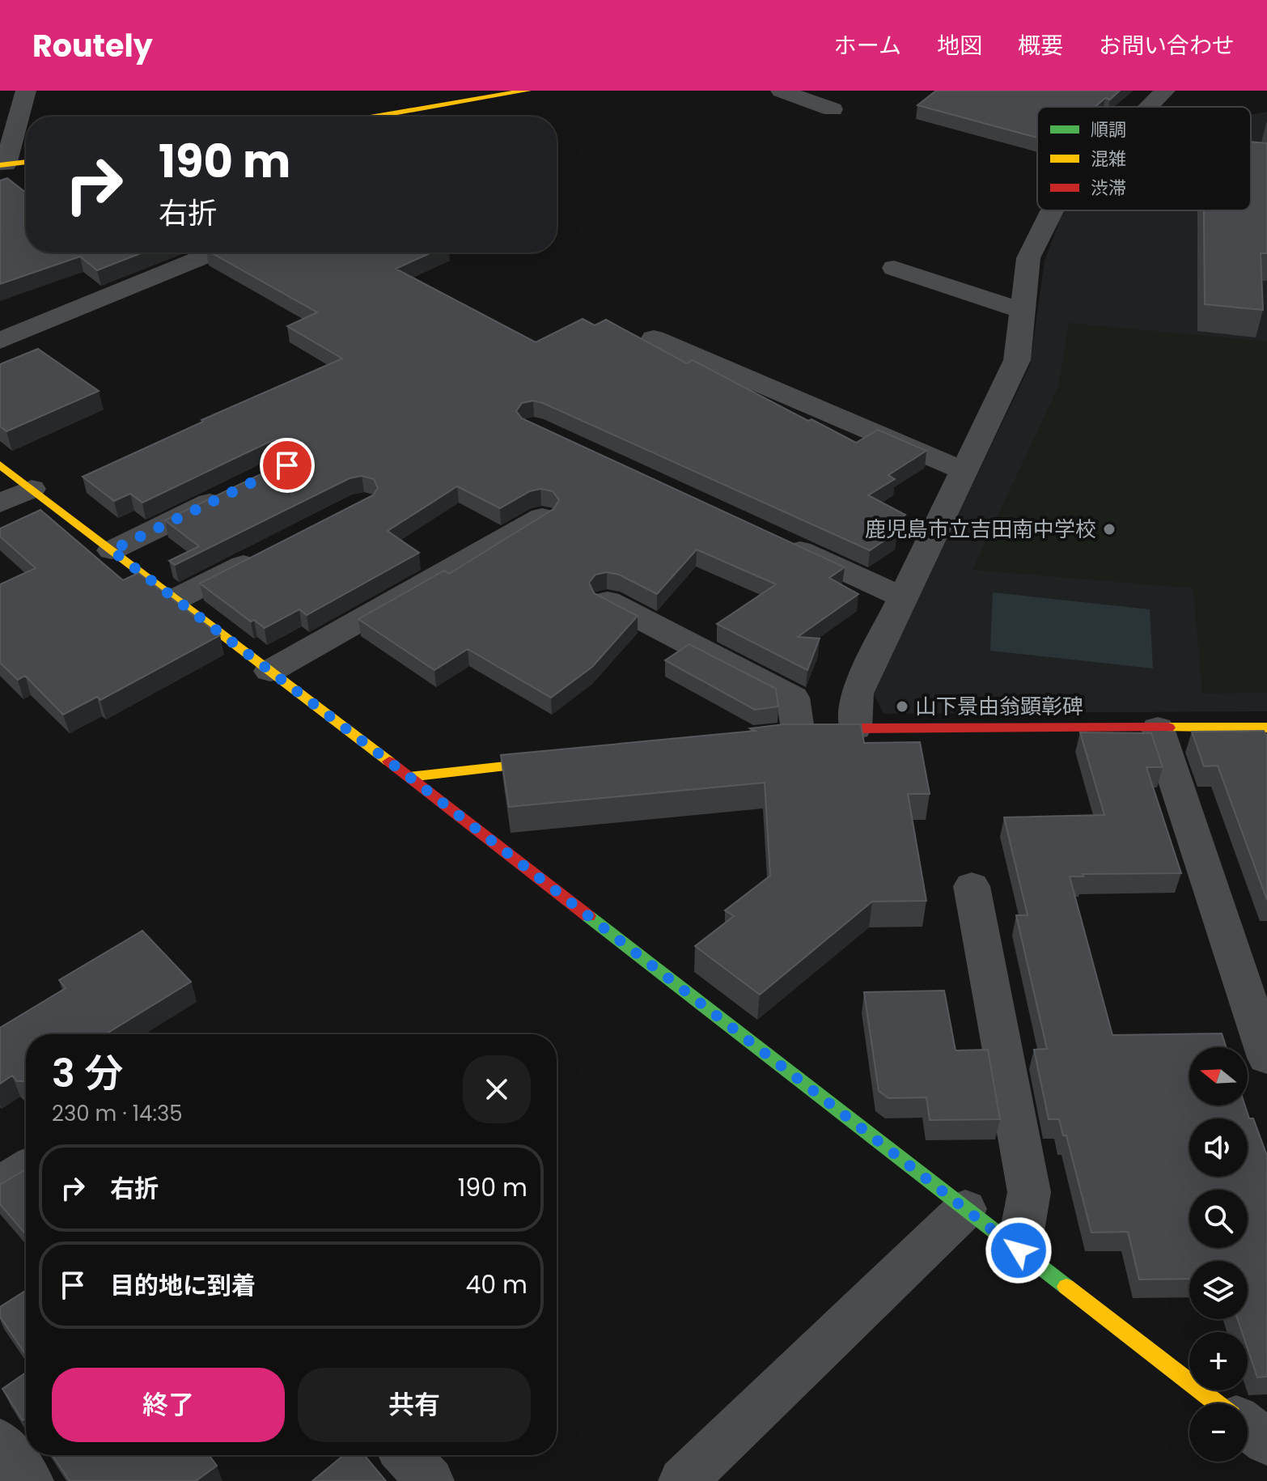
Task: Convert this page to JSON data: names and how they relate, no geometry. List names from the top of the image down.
{
  "places": ["鹿児島市立吉田南中学校", "山下景由翁顕彰碑"],
  "legend": ["順調", "混雑", "渋滞"],
  "north": "left",
  "page": {
    "header": "Routely",
    "nav": [
      "ホーム",
      "地図",
      "概要",
      "お問い合わせ"
    ],
    "turn": ["190 m", "右折"],
    "heading": ["3 分", "230 m · 14:35"],
    "map_buttons": ["+", "−"],
    "list": [
      {
        "name": "右折",
        "value": "190 m"
      },
      {
        "name": "目的地に到着",
        "value": "40 m"
      }
    ],
    "buttons": ["終了", "共有"]
  }
}
